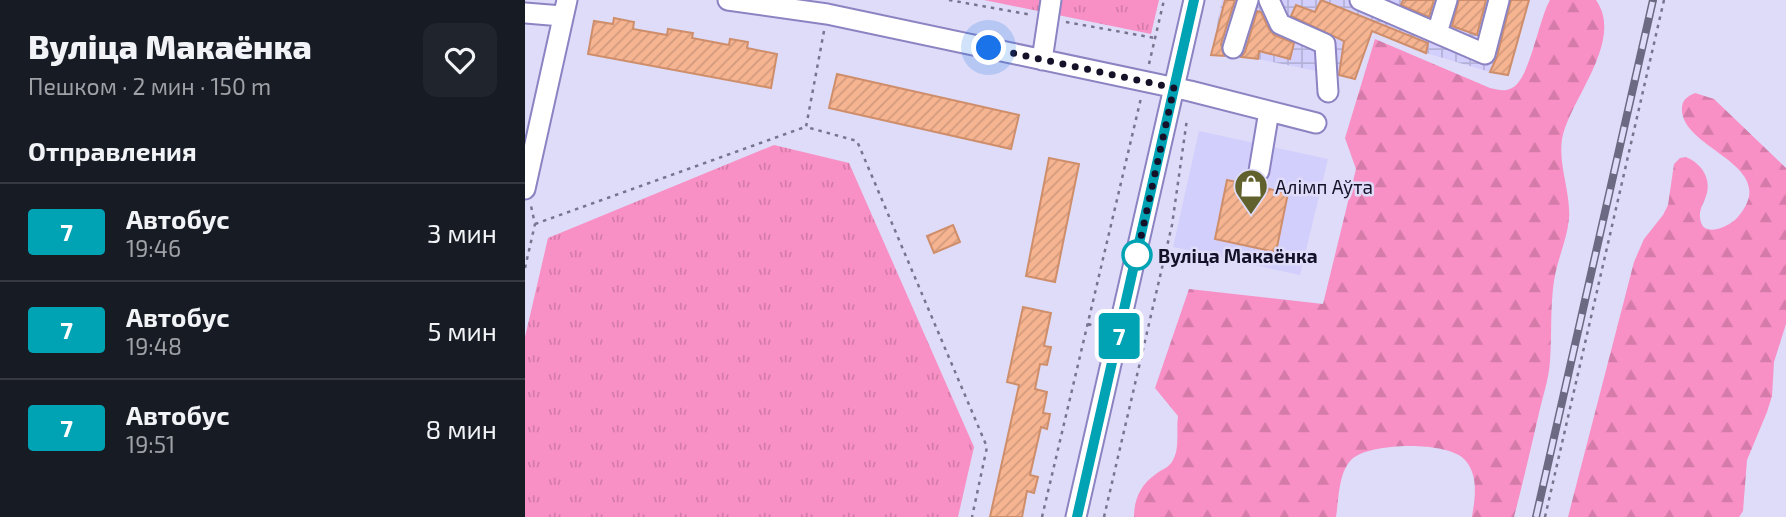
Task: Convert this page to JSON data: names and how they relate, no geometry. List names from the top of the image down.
{
  "places": {
    "shop": ["Алімп Аўта"],
    "other": ["Вуліца Макаёнка"]
  },
  "lines": ["bus line 7"],
  "page": {
    "heading": [
      ["Вуліца Макаёнка", "Пешком · 2 мин · 150 m"],
      "Отправления"
    ],
    "on_map": "7",
    "list": [
      {
        "mark": "7",
        "name": "Автобус",
        "note": "19:46",
        "value": "3 мин"
      },
      {
        "mark": "7",
        "name": "Автобус",
        "note": "19:48",
        "value": "5 мин"
      },
      {
        "mark": "7",
        "name": "Автобус",
        "note": "19:51",
        "value": "8 мин"
      }
    ]
  }
}
